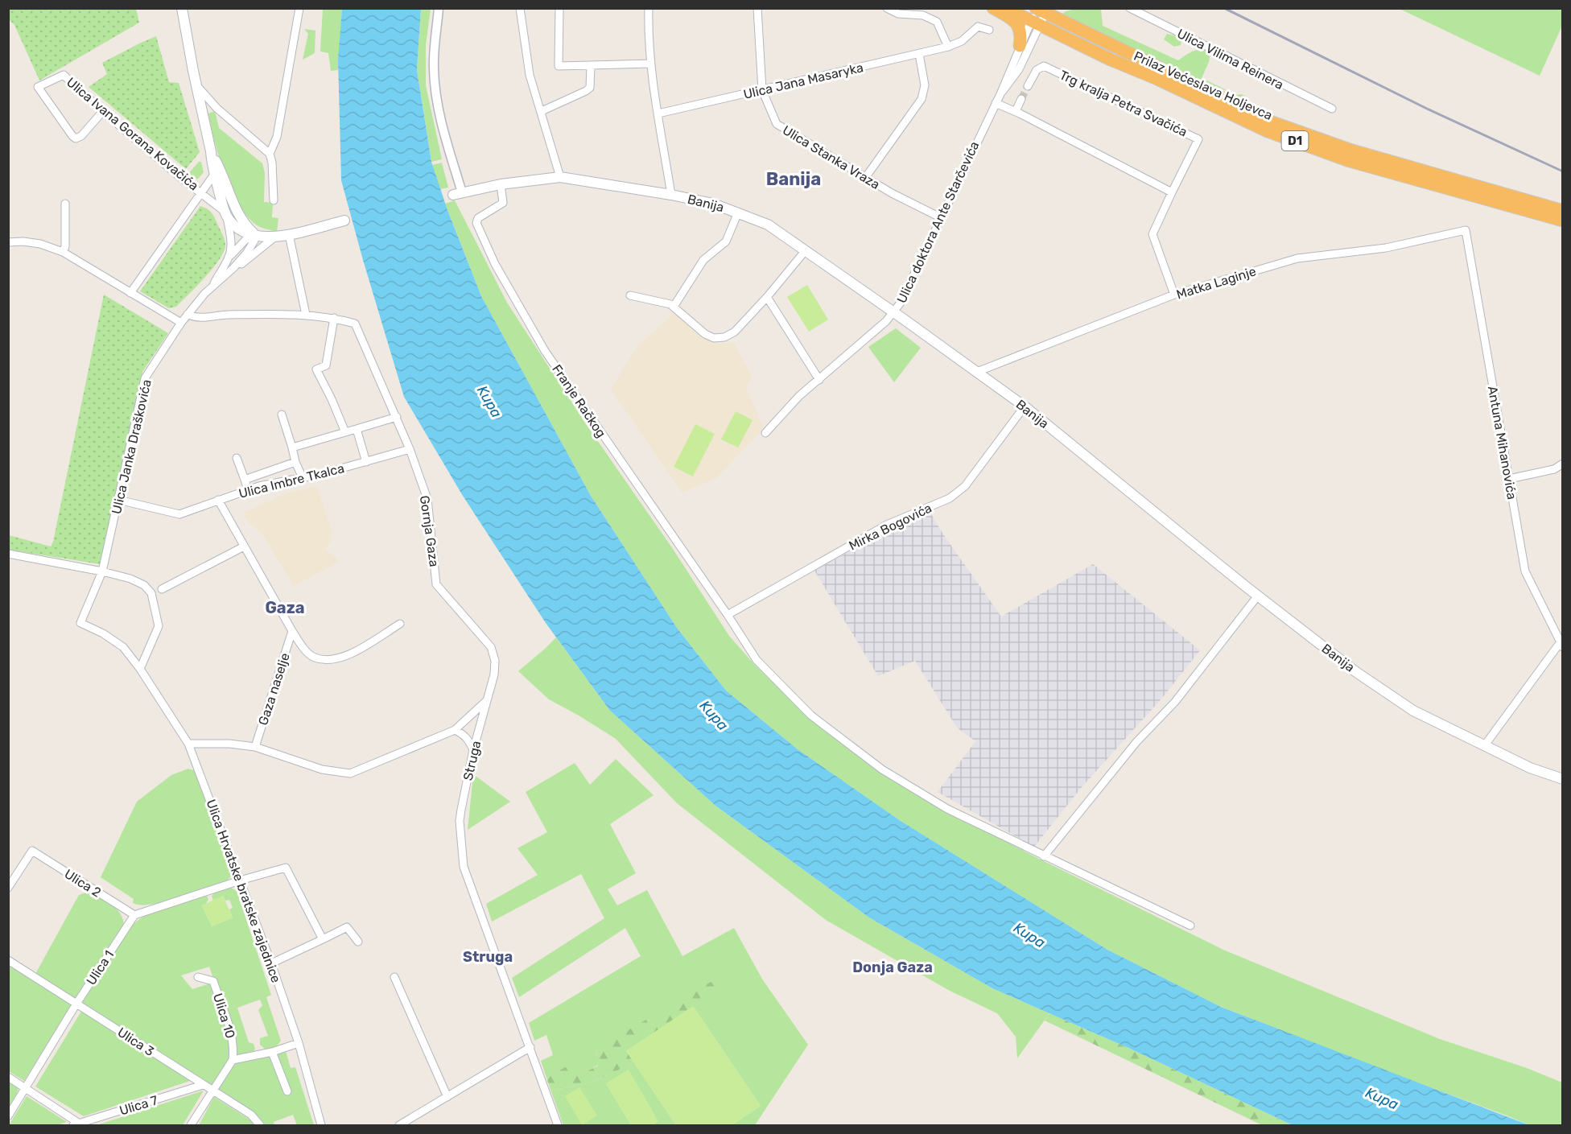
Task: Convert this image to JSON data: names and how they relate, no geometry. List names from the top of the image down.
{
  "streets": {
    "highway": ["Prilaz Većeslava Holjevca", "D1"],
    "main road": ["Banija"],
    "street": [
      "Ulica Vilima Reinera",
      "Ulica Jana Masaryka",
      "Trg kralja Petra Svačića",
      "Ulica Ivana Gorana Kovačića",
      "Ulica Stanka Vraza",
      "Ulica doktora Ante Starčevića",
      "Matka Laginje",
      "Franje Račkog",
      "Antuna Mihanovića",
      "Ulica Janka Draškovića",
      "Ulica Imbre Tkalca",
      "Mirka Bogovića",
      "Gornja Gaza",
      "Gaza naselje",
      "Struga",
      "Ulica 2",
      "Ulica Hrvatske bratske zajednice",
      "Ulica 1",
      "Ulica 10",
      "Ulica 3",
      "Ulica 7"
    ]
  },
  "crossings": [
    ["Ulica Jana Masaryka", "Ulica Stanka Vraza"],
    ["Prilaz Većeslava Holjevca", "Ulica doktora Ante Starčevića"],
    ["Trg kralja Petra Svačića", "Matka Laginje"],
    ["Ulica Stanka Vraza", "Ulica doktora Ante Starčevića"],
    ["Banija", "Ulica doktora Ante Starčevića"],
    ["Banija", "Matka Laginje"],
    ["Banija", "Franje Račkog"],
    ["Banija", "Mirka Bogovića"],
    ["Matka Laginje", "Antuna Mihanovića"],
    ["Franje Račkog", "Mirka Bogovića"],
    ["Ulica Janka Draškovića", "Ulica Imbre Tkalca"],
    ["Ulica Janka Draškovića", "Ulica Hrvatske bratske zajednice"],
    ["Ulica Imbre Tkalca", "Gornja Gaza"],
    ["Ulica Imbre Tkalca", "Gaza naselje"],
    ["Gornja Gaza", "Struga"],
    ["Gaza naselje", "Struga"],
    ["Struga", "Ulica Hrvatske bratske zajednice"],
    ["Ulica 2", "Ulica 1"],
    ["Ulica 1", "Ulica 3"],
    ["Ulica 3", "Ulica 7"]
  ],
  "districts": [
    "Banija",
    "Gaza",
    "Struga",
    "Donja Gaza"
  ],
  "water": ["Kupa"]
}
